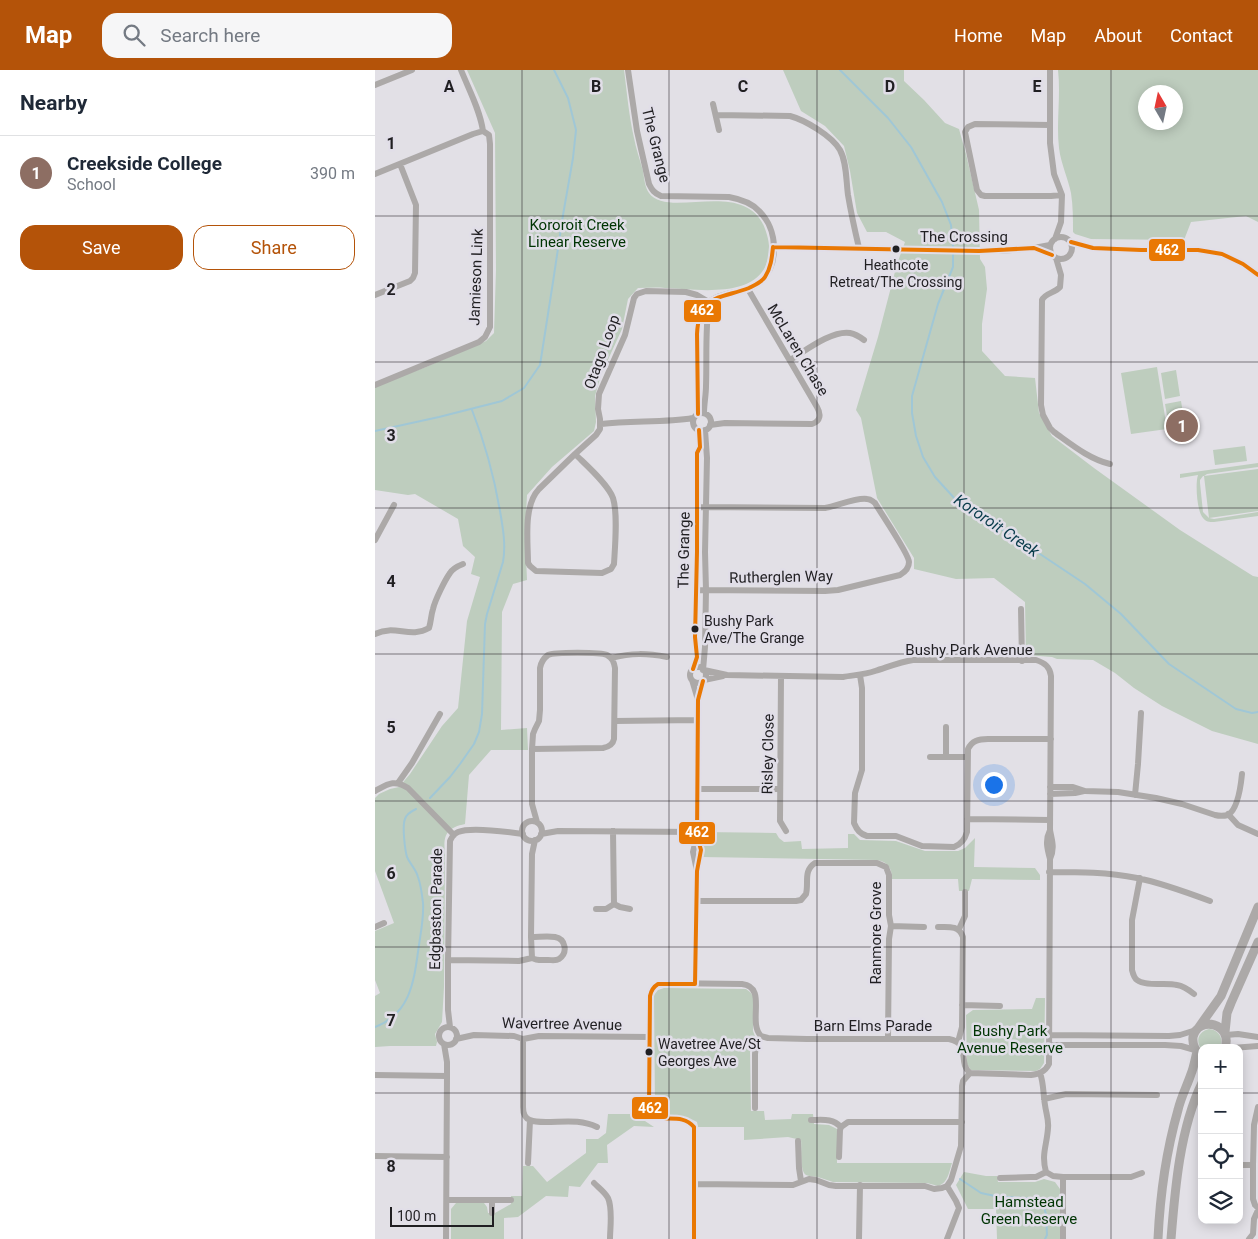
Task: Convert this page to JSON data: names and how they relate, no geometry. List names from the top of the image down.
{
  "streets": {
    "street": [
      "The Grange",
      "The Crossing",
      "Jamieson Link",
      "McLaren Chase",
      "Otago Loop",
      "Rutherglen Way",
      "Bushy Park Avenue",
      "Risley Close",
      "Edgbaston Parade",
      "Ranmore Grove",
      "Wavertree Avenue",
      "Barn Elms Parade"
    ]
  },
  "crossings": [
    ["The Grange", "The Crossing"],
    ["The Grange", "McLaren Chase"],
    ["The Grange", "Otago Loop"],
    ["The Grange", "Rutherglen Way"],
    ["The Grange", "Bushy Park Avenue"],
    ["Bushy Park Avenue", "Risley Close"],
    ["Edgbaston Parade", "Wavertree Avenue"],
    ["Ranmore Grove", "Barn Elms Parade"]
  ],
  "water": ["Kororoit Creek"],
  "parks": ["Kororoit Creek Linear Reserve", "Bushy Park Avenue Reserve", "Hamstead Green Reserve"],
  "places": ["Heathcote Retreat/The Crossing", "Bushy Park Ave/The Grange", "Wavetree Ave/St Georges Ave"],
  "lines": ["transit line 462"],
  "scale_bar": "100 m",
  "north": "top",
  "page": {
    "header": "Map",
    "search": "Search here",
    "nav": [
      "Home",
      "Map",
      "About",
      "Contact"
    ],
    "heading": "Nearby",
    "list": [
      {
        "mark": "1",
        "name": "Creekside College",
        "note": "School",
        "value": "390 m"
      }
    ],
    "buttons": ["Save", "Share"],
    "pins": "1",
    "map_buttons": ["+", "−"],
    "scale": "100 m"
  },
  "grid": {
    "columns": [
      "A",
      "B",
      "C",
      "D",
      "E"
    ],
    "rows": [
      "1",
      "2",
      "3",
      "4",
      "5",
      "6",
      "7",
      "8"
    ]
  }
}
